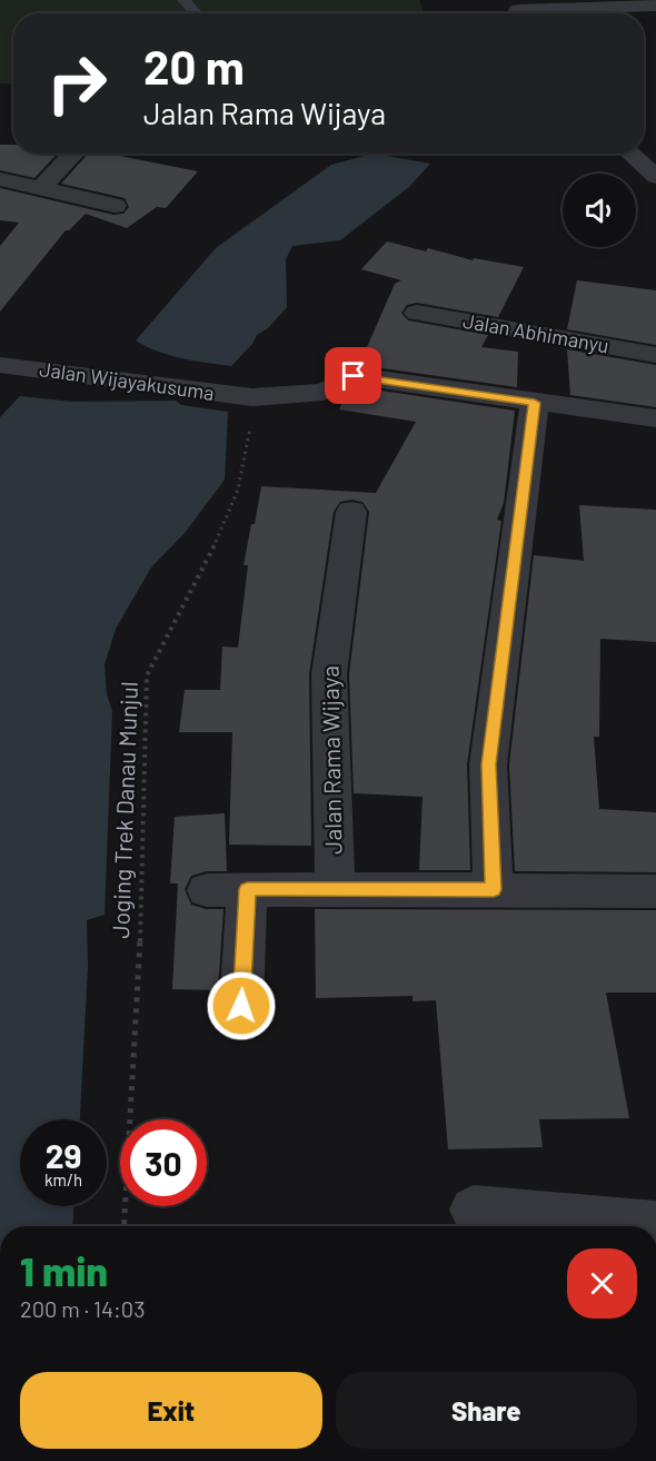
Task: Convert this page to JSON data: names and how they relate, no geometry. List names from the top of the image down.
{
  "streets": {
    "street": ["Jalan Abhimanyu", "Jalan Wijayakusuma", "Jalan Rama Wijaya"],
    "path": ["Joging Trek Danau Munjul"]
  },
  "crossings": [
    ["Jalan Wijayakusuma", "Joging Trek Danau Munjul"]
  ],
  "page": {
    "turn": ["20 m", "Jalan Rama Wijaya"],
    "speed": "29 km/h",
    "limit": "30",
    "heading": ["1 min", "200 m · 14:03"],
    "buttons": ["Exit", "Share"]
  }
}
